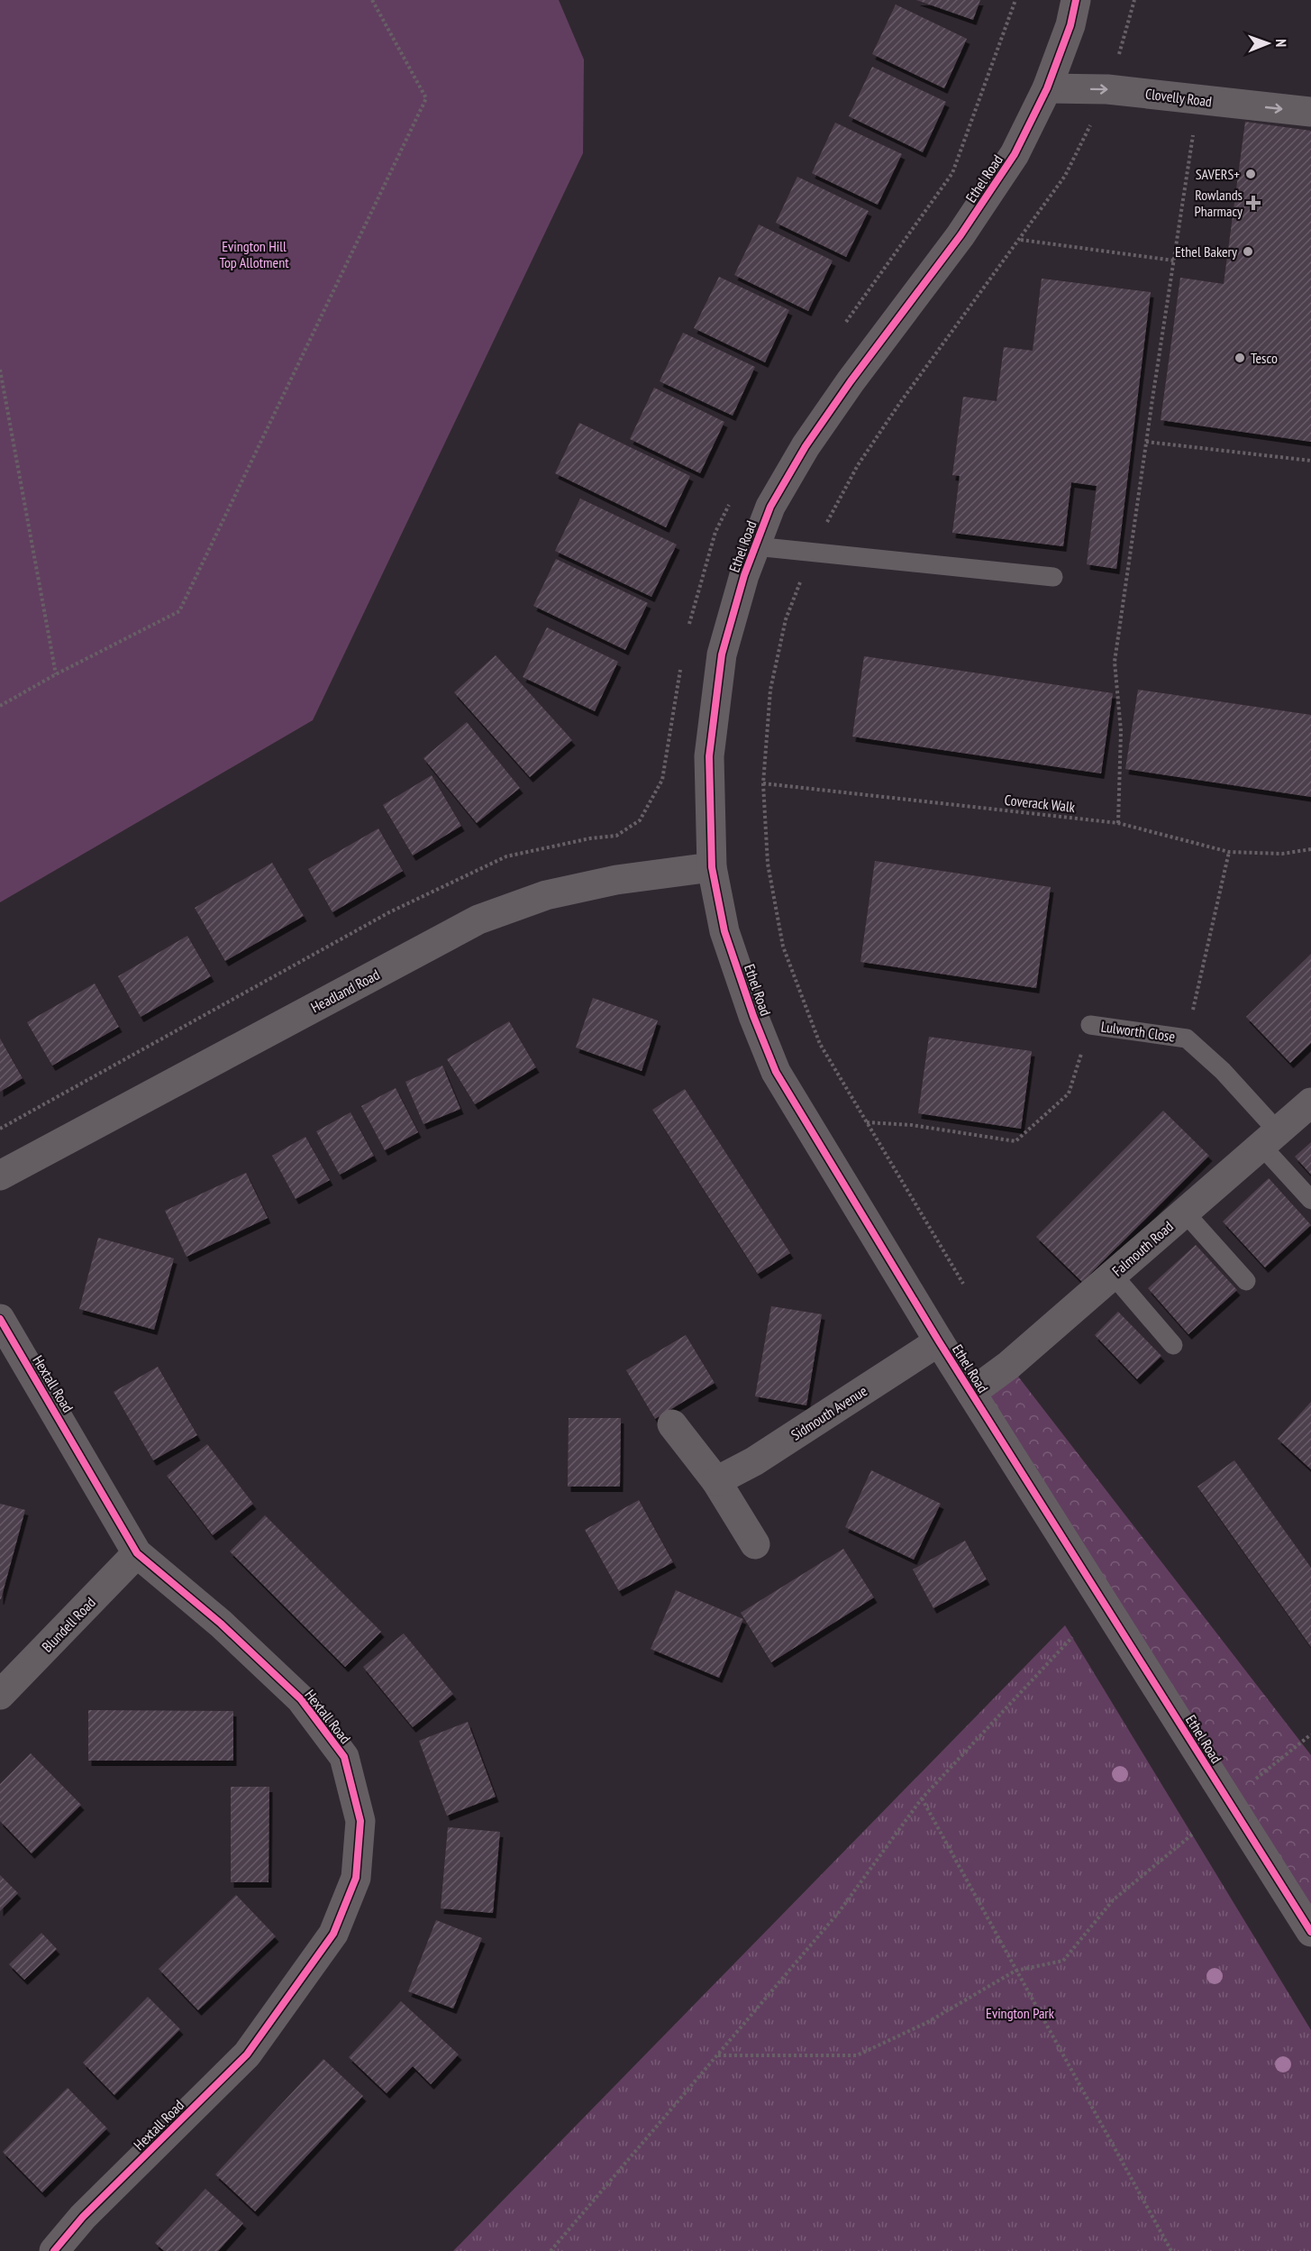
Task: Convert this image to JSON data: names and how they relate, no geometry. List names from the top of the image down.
{
  "streets": {
    "street": [
      "Clovelly Road",
      "Ethel Road",
      "Headland Road",
      "Falmouth Road",
      "Hextall Road",
      "Sidmouth Avenue",
      "Blundell Road"
    ],
    "lane": ["Lulworth Close"],
    "path": ["Coverack Walk"]
  },
  "crossings": [
    ["Clovelly Road", "Ethel Road"],
    ["Ethel Road", "Headland Road"],
    ["Ethel Road", "Falmouth Road"],
    ["Ethel Road", "Sidmouth Avenue"],
    ["Lulworth Close", "Falmouth Road"],
    ["Hextall Road", "Blundell Road"]
  ],
  "one_way": ["Clovelly Road"],
  "parks": ["Evington Hill Top Allotment", "Evington Park"],
  "places": {
    "other": ["SAVERS+", "Ethel Bakery", "Tesco"],
    "health": ["Rowlands Pharmacy"]
  },
  "north": "right"
}
